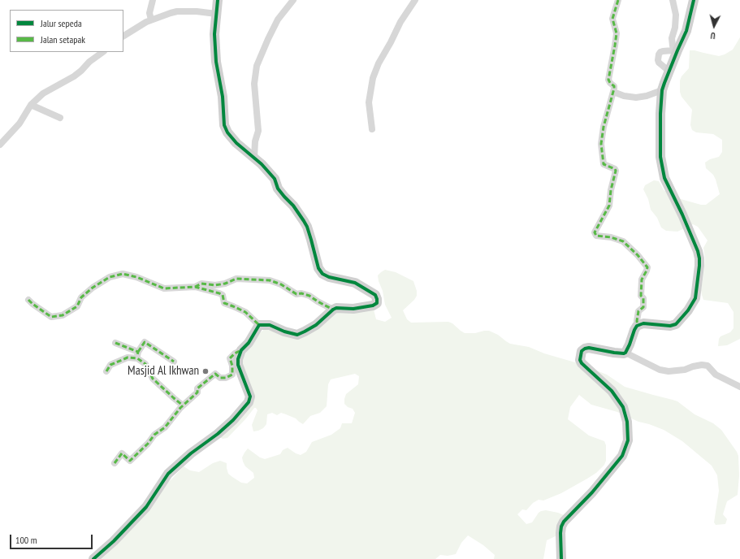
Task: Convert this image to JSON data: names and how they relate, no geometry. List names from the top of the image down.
{
  "places": ["Masjid Al Ikhwan"],
  "legend": ["Jalur sepeda", "Jalan setapak"],
  "scale_bar": "100 m",
  "north": "bottom"
}
